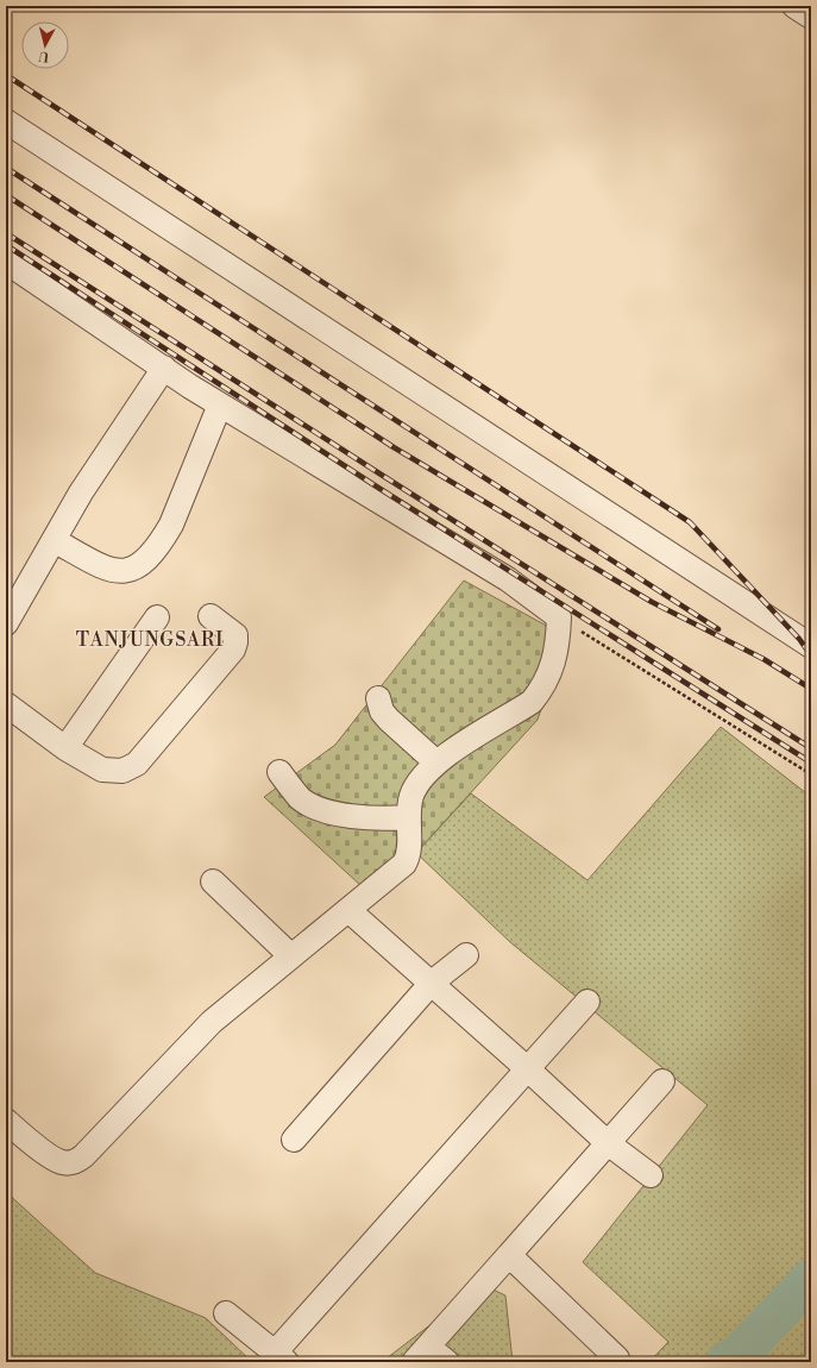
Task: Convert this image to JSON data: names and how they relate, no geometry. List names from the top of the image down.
{
  "districts": ["TANJUNGSARI"],
  "north": "bottom"
}
